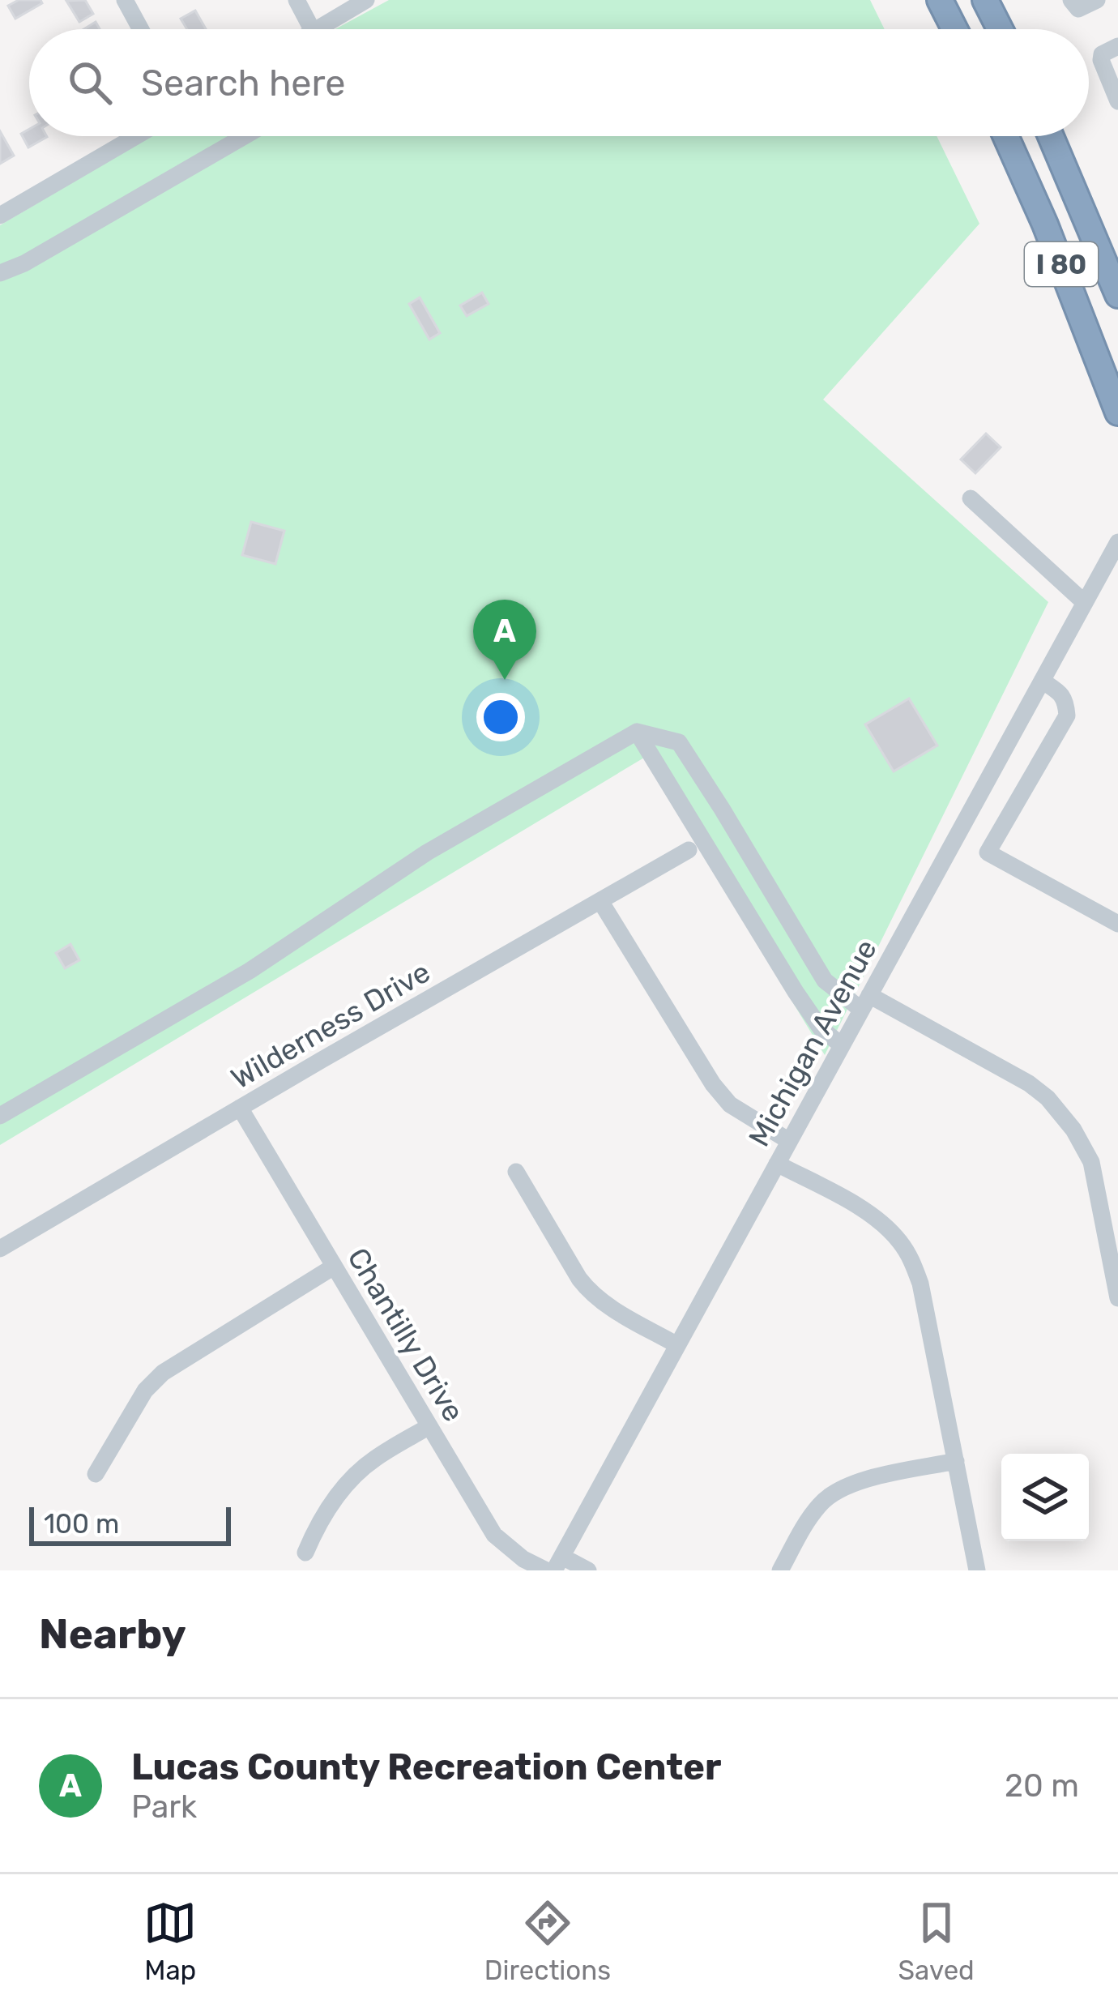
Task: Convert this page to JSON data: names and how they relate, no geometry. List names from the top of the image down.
{
  "streets": {
    "highway": ["I 80"],
    "street": ["Wilderness Drive", "Michigan Avenue", "Chantilly Drive"]
  },
  "crossings": [
    ["Wilderness Drive", "Chantilly Drive"]
  ],
  "scale_bar": "100 m",
  "page": {
    "search": "Search here",
    "pins": "A",
    "scale": "100 m",
    "heading": "Nearby",
    "list": [
      {
        "mark": "A",
        "name": "Lucas County Recreation Center",
        "note": "Park",
        "value": "20 m"
      }
    ],
    "nav": ["Map", "Directions", "Saved"]
  }
}
